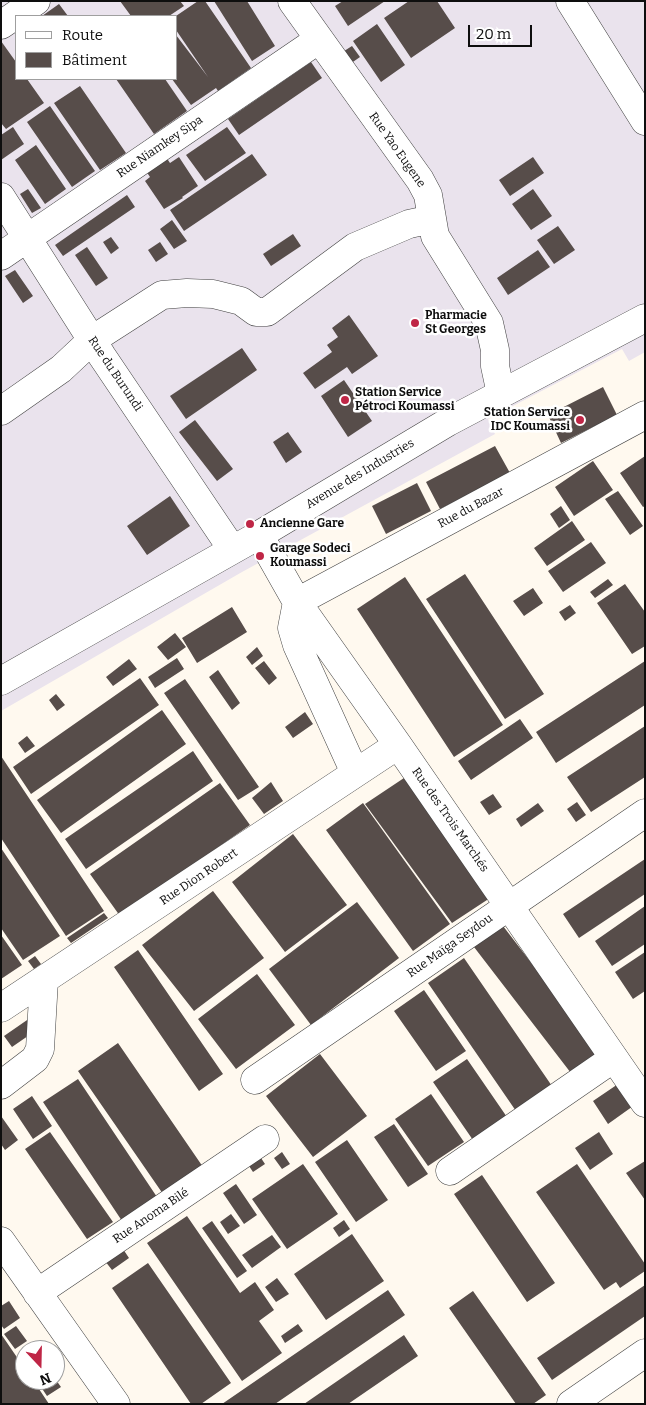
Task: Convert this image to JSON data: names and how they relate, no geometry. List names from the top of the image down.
{
  "streets": {
    "street": [
      "Rue Niamkey Sipa",
      "Rue Yao Eugene",
      "Rue du Burundi",
      "Avenue des Industries",
      "Rue du Bazar",
      "Rue des Trois Marchés",
      "Rue Dion Robert",
      "Rue Maïga Seydou",
      "Rue Anoma Bilé"
    ]
  },
  "crossings": [
    ["Rue Niamkey Sipa", "Rue Yao Eugene"],
    ["Rue Niamkey Sipa", "Rue du Burundi"],
    ["Rue Yao Eugene", "Avenue des Industries"],
    ["Rue du Burundi", "Avenue des Industries"],
    ["Avenue des Industries", "Rue des Trois Marchés"],
    ["Rue du Bazar", "Rue des Trois Marchés"],
    ["Rue des Trois Marchés", "Rue Dion Robert"],
    ["Rue des Trois Marchés", "Rue Maïga Seydou"]
  ],
  "places": [
    "Pharmacie St Georges",
    "Station Service Pétroci Koumassi",
    "Station Service IDC Koumassi",
    "Ancienne Gare",
    "Garage Sodeci Koumassi"
  ],
  "legend": ["Route", "Bâtiment"],
  "scale_bar": "20 m",
  "north": "bottom"
}
